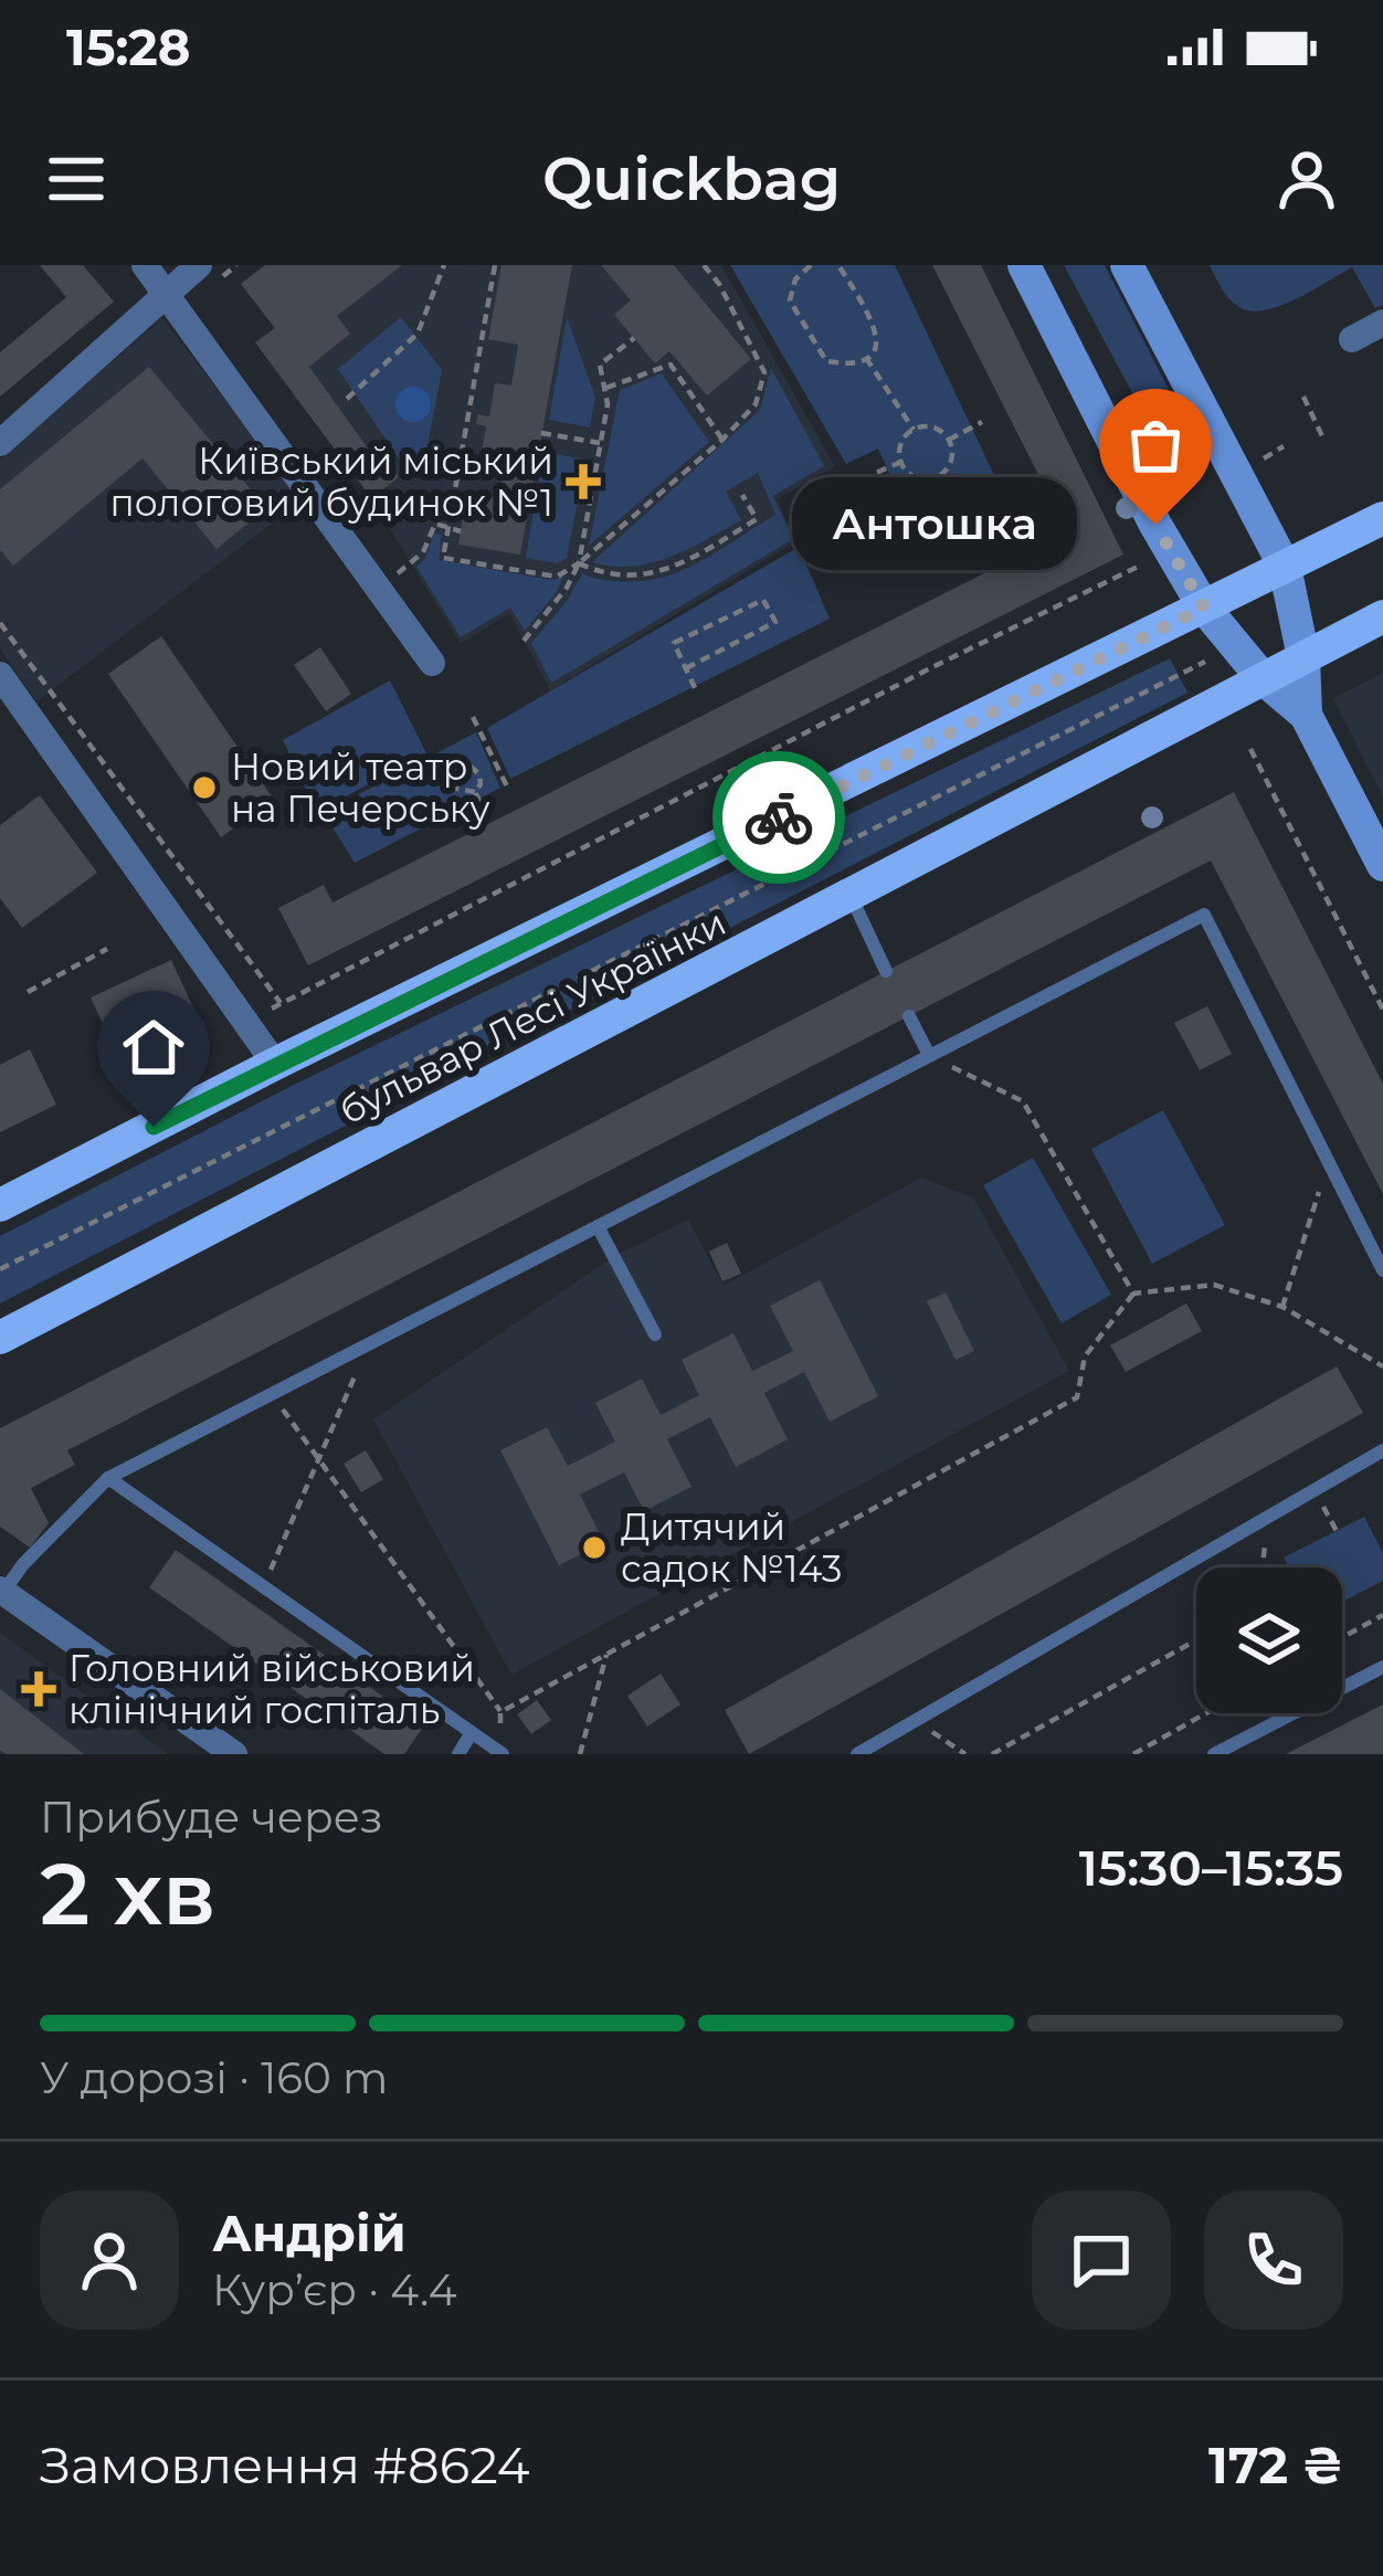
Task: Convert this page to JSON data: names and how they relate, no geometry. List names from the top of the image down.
{
  "streets": {
    "main road": ["бульвар Лесі Українки"]
  },
  "places": {
    "health": ["Київський міський пологовий будинок №1", "Головний військовий клінічний госпіталь"],
    "other": ["Антошка", "Новий театр на Печерську", "Дитячий садок №143"]
  },
  "page": {
    "status": "15:28",
    "header": "Quickbag",
    "bubble": "Антошка",
    "heading": ["2 хв", "Прибуде через", "15:30–15:35"],
    "panel": [
      "Андрій",
      "Кур’єр · 4.4",
      "Замовлення #8624",
      "172 ₴"
    ],
    "bar": "У дорозі · 160 m"
  }
}
